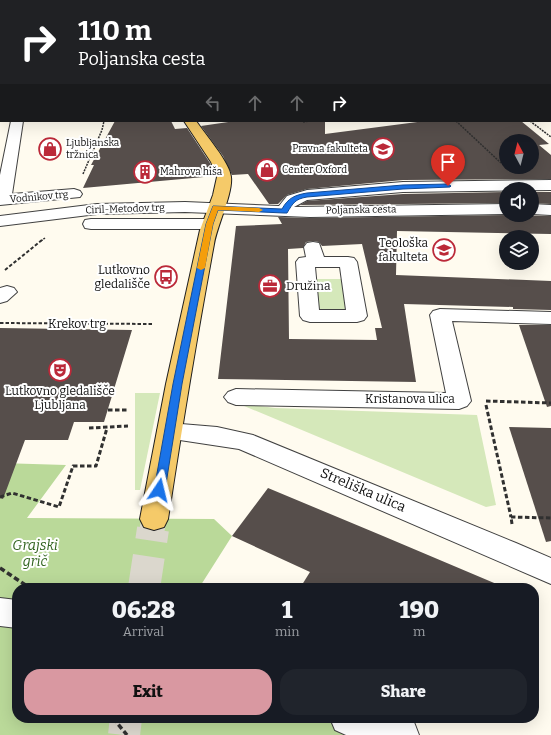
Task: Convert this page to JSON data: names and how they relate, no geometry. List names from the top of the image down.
{
  "streets": {
    "street": [
      "Vodnikov trg",
      "Ciril-Metodov trg",
      "Poljanska cesta",
      "Kristanova ulica",
      "Streliška ulica"
    ],
    "path": ["Krekov trg"]
  },
  "crossings": [
    ["Ciril-Metodov trg", "Poljanska cesta"]
  ],
  "parks": ["Grajski grič"],
  "places": {
    "shop": ["Ljubljanska tržnica", "Center Oxford"],
    "school or university": ["Pravna fakulteta", "Teološka fakulteta"],
    "building": ["Mahrova hiša"],
    "bus stop": ["Lutkovno gledališče"],
    "office": ["Družina"],
    "theatre": ["Lutkovno gledališče Ljubljana"]
  },
  "north": "top",
  "page": {
    "turn": ["110 m", "Poljanska cesta"],
    "eta": [
      "06:28",
      "Arrival",
      "1",
      "min",
      "190",
      "m"
    ],
    "buttons": ["Exit", "Share"]
  }
}
